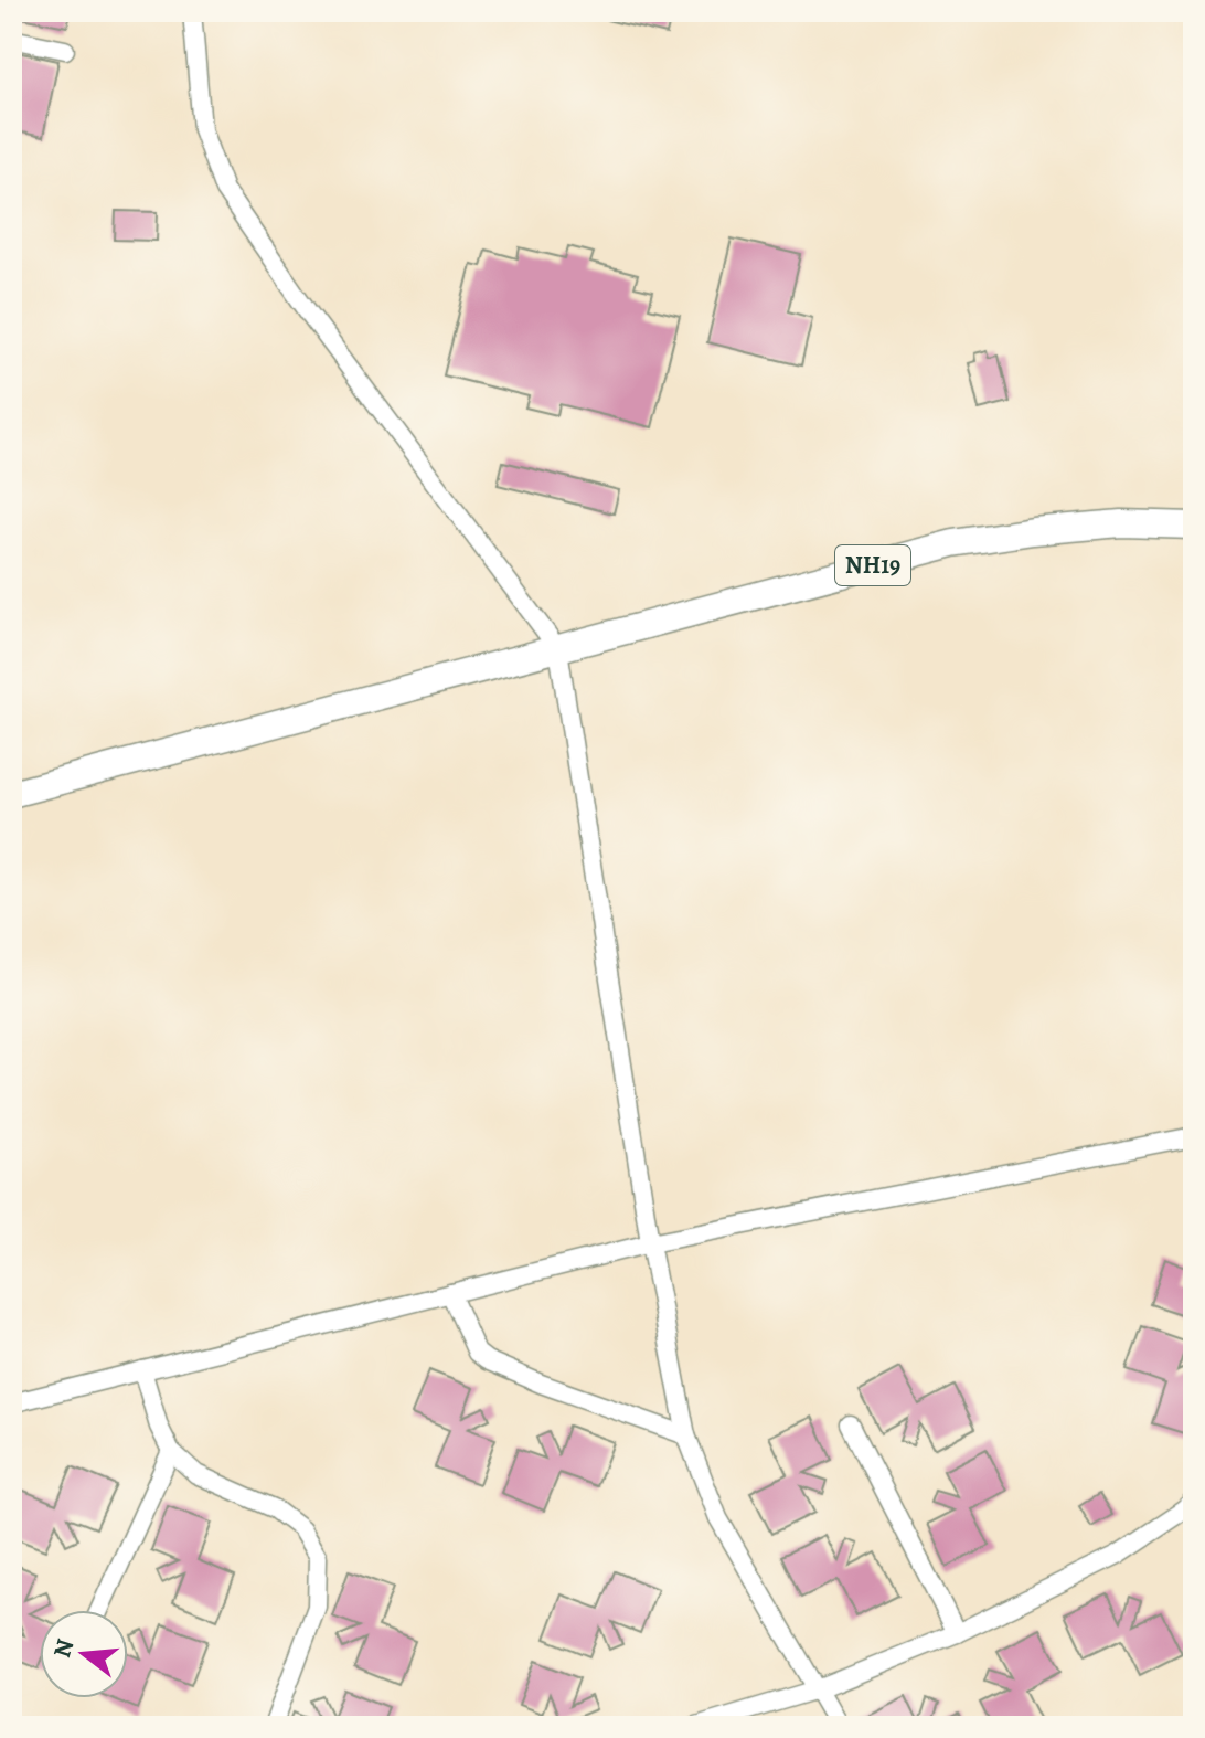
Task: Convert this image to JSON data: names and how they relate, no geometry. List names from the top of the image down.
{
  "streets": {
    "highway": ["NH19"]
  },
  "north": "left"
}
